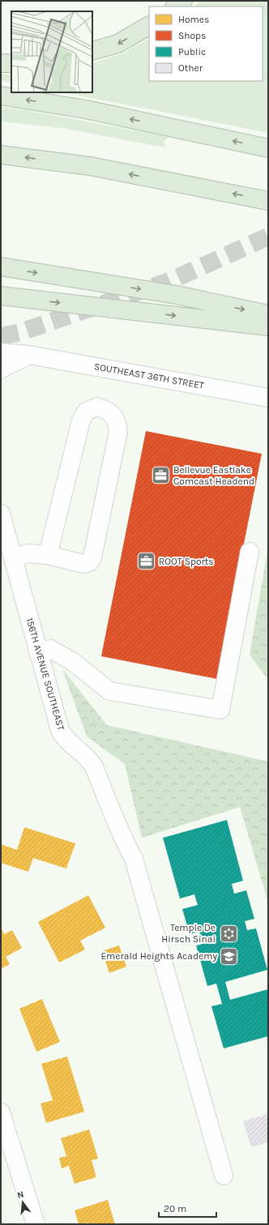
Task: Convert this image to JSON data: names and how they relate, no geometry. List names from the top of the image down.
{
  "streets": {
    "street": ["SOUTHEAST 36TH STREET", "156TH AVENUE SOUTHEAST"]
  },
  "places": {
    "office": ["Bellevue Eastlake Comcast Headend", "ROOT Sports"],
    "synagogue": ["Temple De Hirsch Sinai"],
    "school or university": ["Emerald Heights Academy"]
  },
  "legend": [
    "Homes",
    "Shops",
    "Public",
    "Other"
  ],
  "scale_bar": "20 m",
  "north": "top"
}
